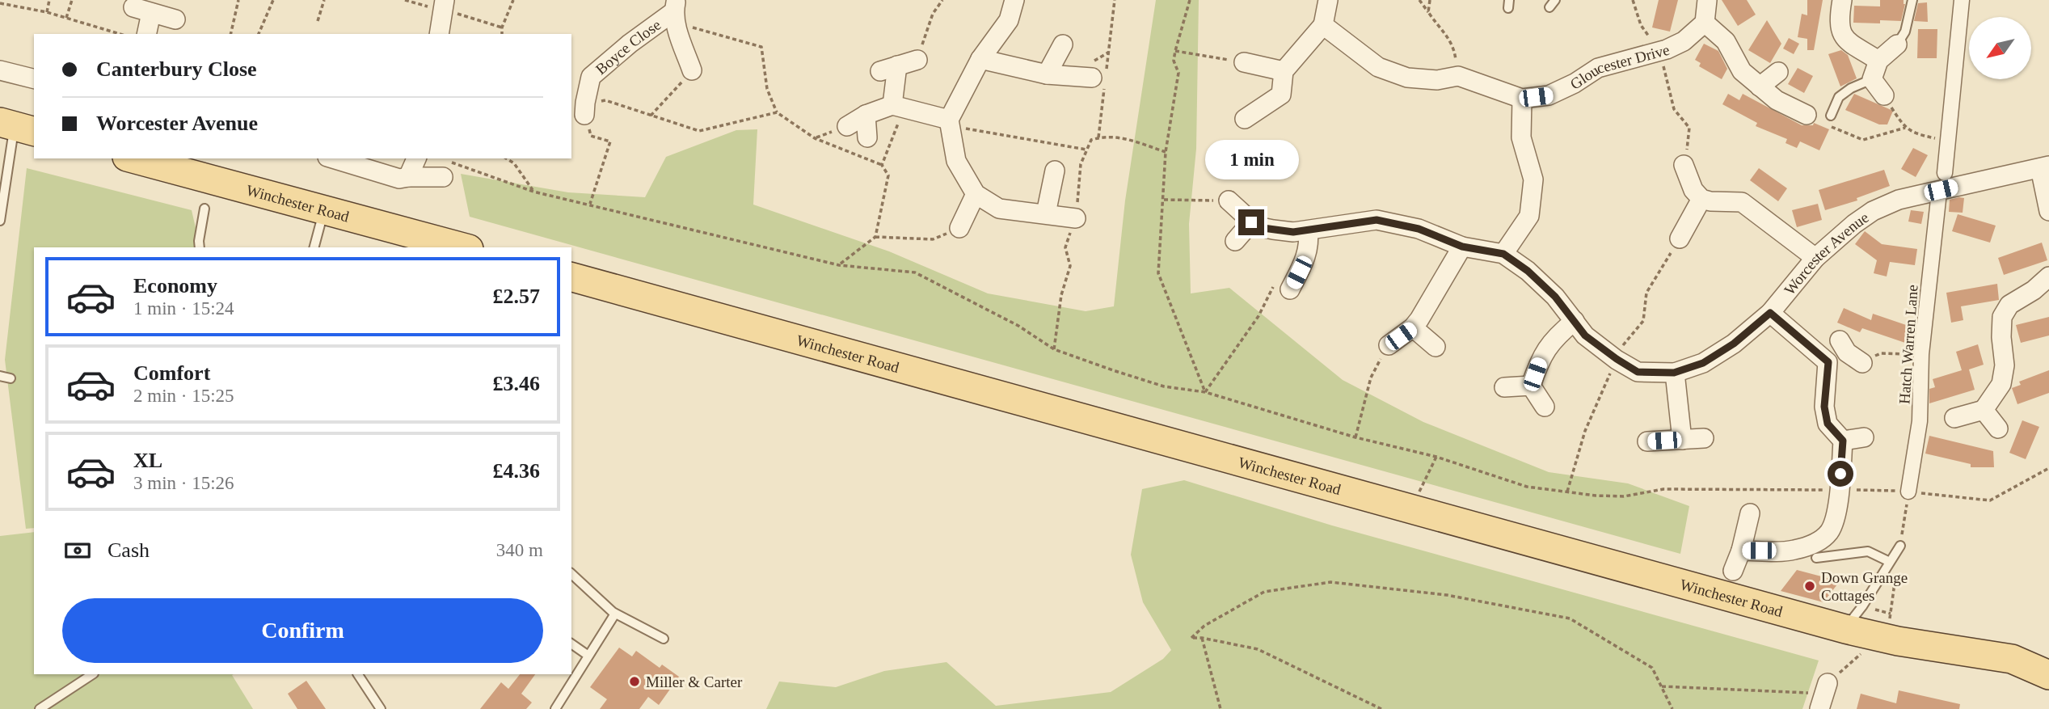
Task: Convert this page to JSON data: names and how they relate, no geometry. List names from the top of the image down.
{
  "streets": {
    "main road": ["Winchester Road"],
    "street": [
      "Boyce Close",
      "Gloucester Drive",
      "Worcester Avenue",
      "Hatch Warren Lane"
    ]
  },
  "places": ["Down Grange Cottages", "Miller & Carter"],
  "north": "bottom left",
  "page": {
    "banner": ["Canterbury Close", "Worcester Avenue"],
    "bubble": "1 min",
    "list": [
      {
        "name": "Economy",
        "note": "1 min · 15:24",
        "value": "£2.57"
      },
      {
        "name": "Comfort",
        "note": "2 min · 15:25",
        "value": "£3.46"
      },
      {
        "name": "XL",
        "note": "3 min · 15:26",
        "value": "£4.36"
      }
    ],
    "pay": ["Cash", "340 m"],
    "buttons": "Confirm"
  }
}
